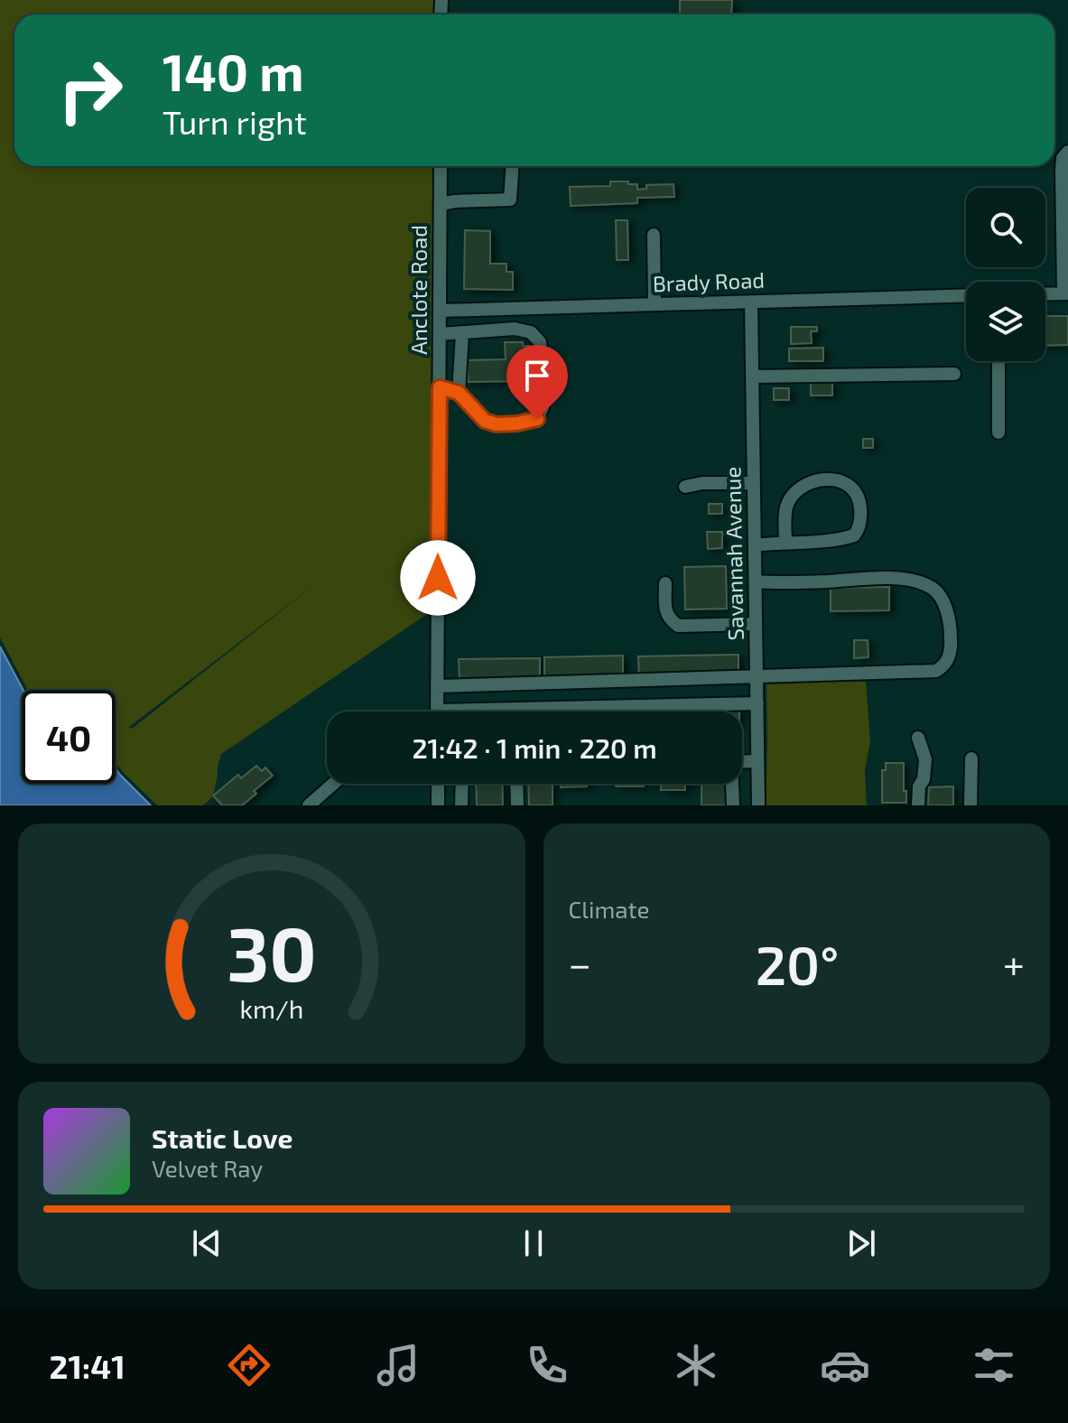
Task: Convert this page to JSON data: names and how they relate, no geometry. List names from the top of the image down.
{
  "streets": {
    "street": ["Brady Road", "Anclote Road", "Savannah Avenue"]
  },
  "crossings": [
    ["Brady Road", "Anclote Road"],
    ["Brady Road", "Savannah Avenue"]
  ],
  "page": {
    "turn": ["140 m", "Turn right"],
    "limit": "40",
    "trip": "21:42 · 1 min · 220 m",
    "tile": "Climate",
    "heat": ["−", "20°", "+"],
    "song": ["Static Love", "Velvet Ray"],
    "tabs": "21:41",
    "gauge": ["30", "km/h"]
  }
}
